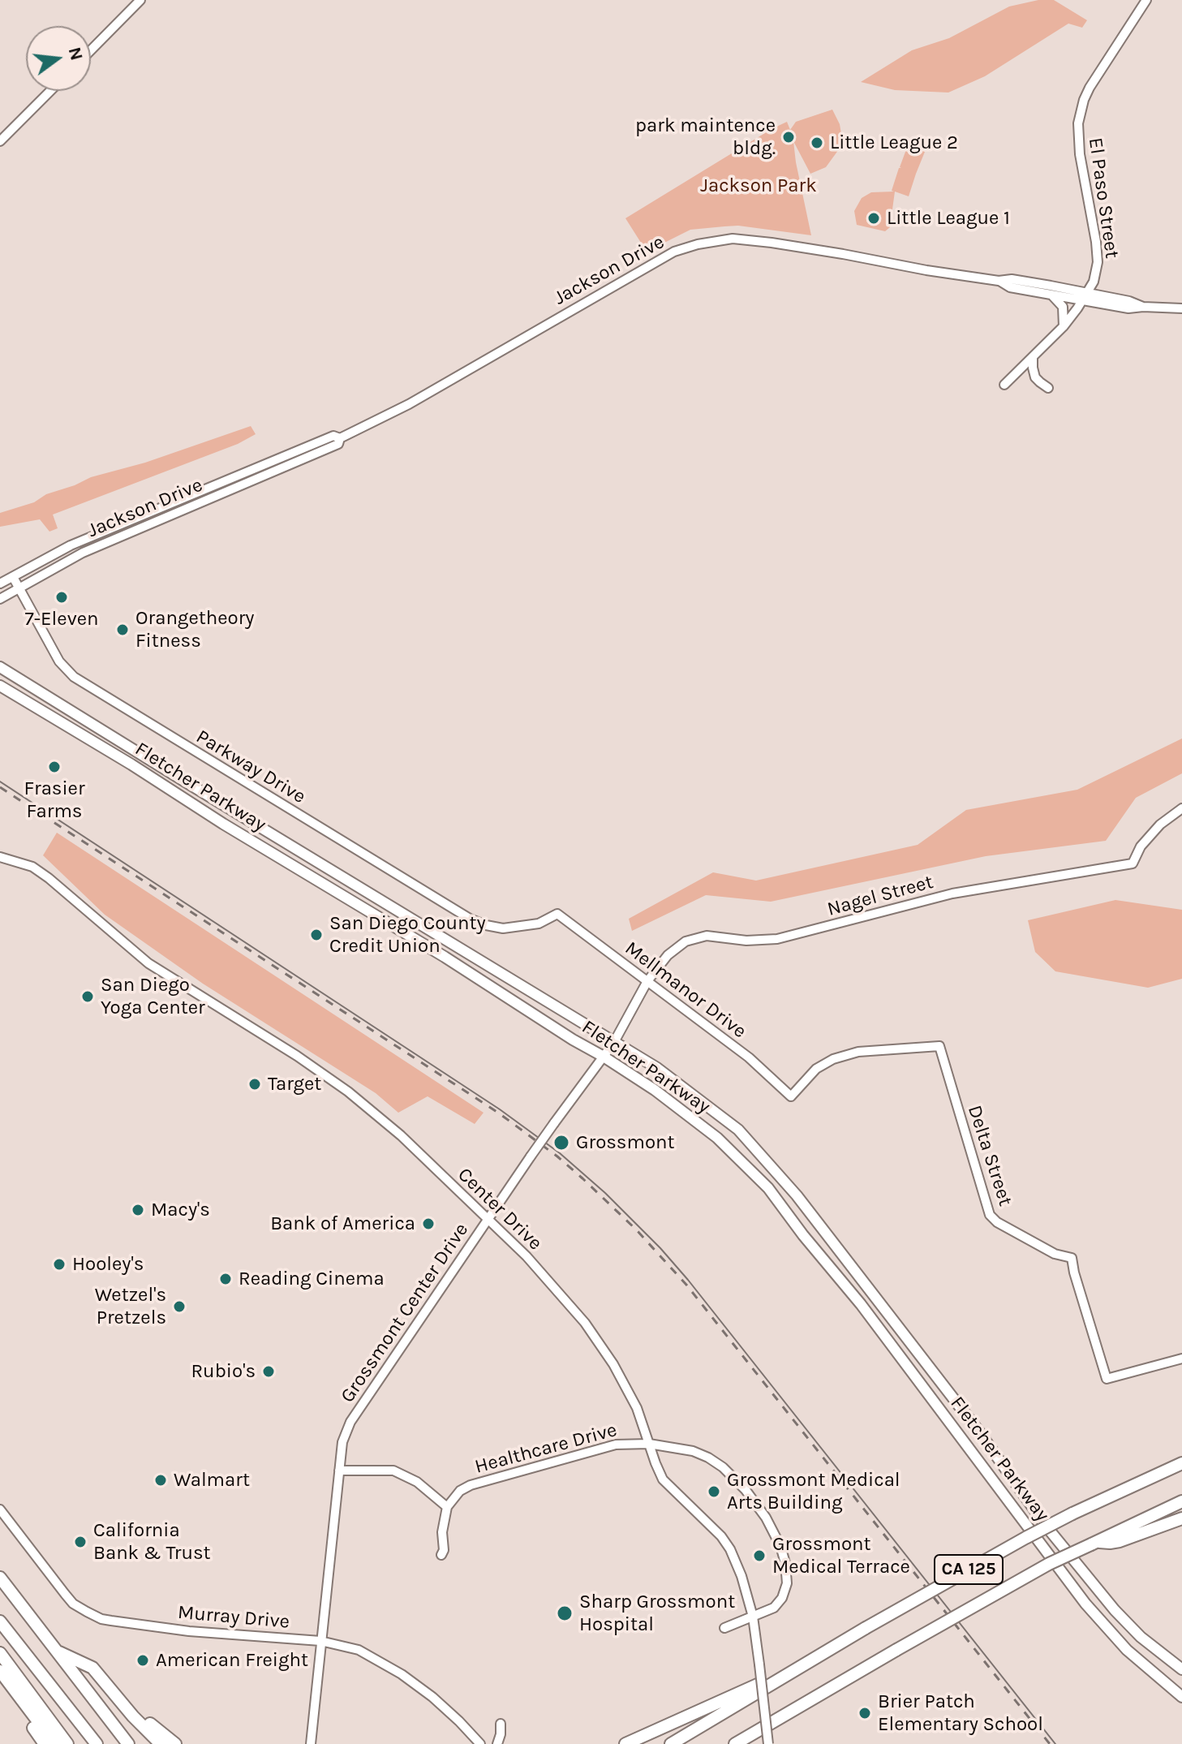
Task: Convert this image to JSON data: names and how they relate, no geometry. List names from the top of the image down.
{
  "streets": {
    "highway": ["CA 125"],
    "main road": ["Fletcher Parkway"],
    "street": [
      "El Paso Street",
      "Jackson Drive",
      "Parkway Drive",
      "Nagel Street",
      "Mellmanor Drive",
      "Delta Street",
      "Center Drive",
      "Grossmont Center Drive",
      "Healthcare Drive",
      "Murray Drive"
    ]
  },
  "crossings": [
    ["El Paso Street", "Jackson Drive"],
    ["Jackson Drive", "Parkway Drive"],
    ["Parkway Drive", "Mellmanor Drive"],
    ["Fletcher Parkway", "Nagel Street"],
    ["Fletcher Parkway", "Grossmont Center Drive"],
    ["Nagel Street", "Mellmanor Drive"],
    ["Nagel Street", "Grossmont Center Drive"],
    ["Mellmanor Drive", "Delta Street"],
    ["Center Drive", "Grossmont Center Drive"],
    ["Center Drive", "Healthcare Drive"],
    ["Grossmont Center Drive", "Murray Drive"]
  ],
  "parks": ["Jackson Park"],
  "places": [
    "park maintence bldg.",
    "Little League 2",
    "Little League 1",
    "7-Eleven",
    "Orangetheory Fitness",
    "Frasier Farms",
    "San Diego County Credit Union",
    "San Diego Yoga Center",
    "Target",
    "Grossmont",
    "Macy's",
    "Bank of America",
    "Hooley's",
    "Reading Cinema",
    "Wetzel's Pretzels",
    "Rubio's",
    "Walmart",
    "Grossmont Medical Arts Building",
    "California Bank & Trust",
    "Grossmont Medical Terrace",
    "Sharp Grossmont Hospital",
    "American Freight",
    "Brier Patch Elementary School"
  ],
  "north": "right"
}
